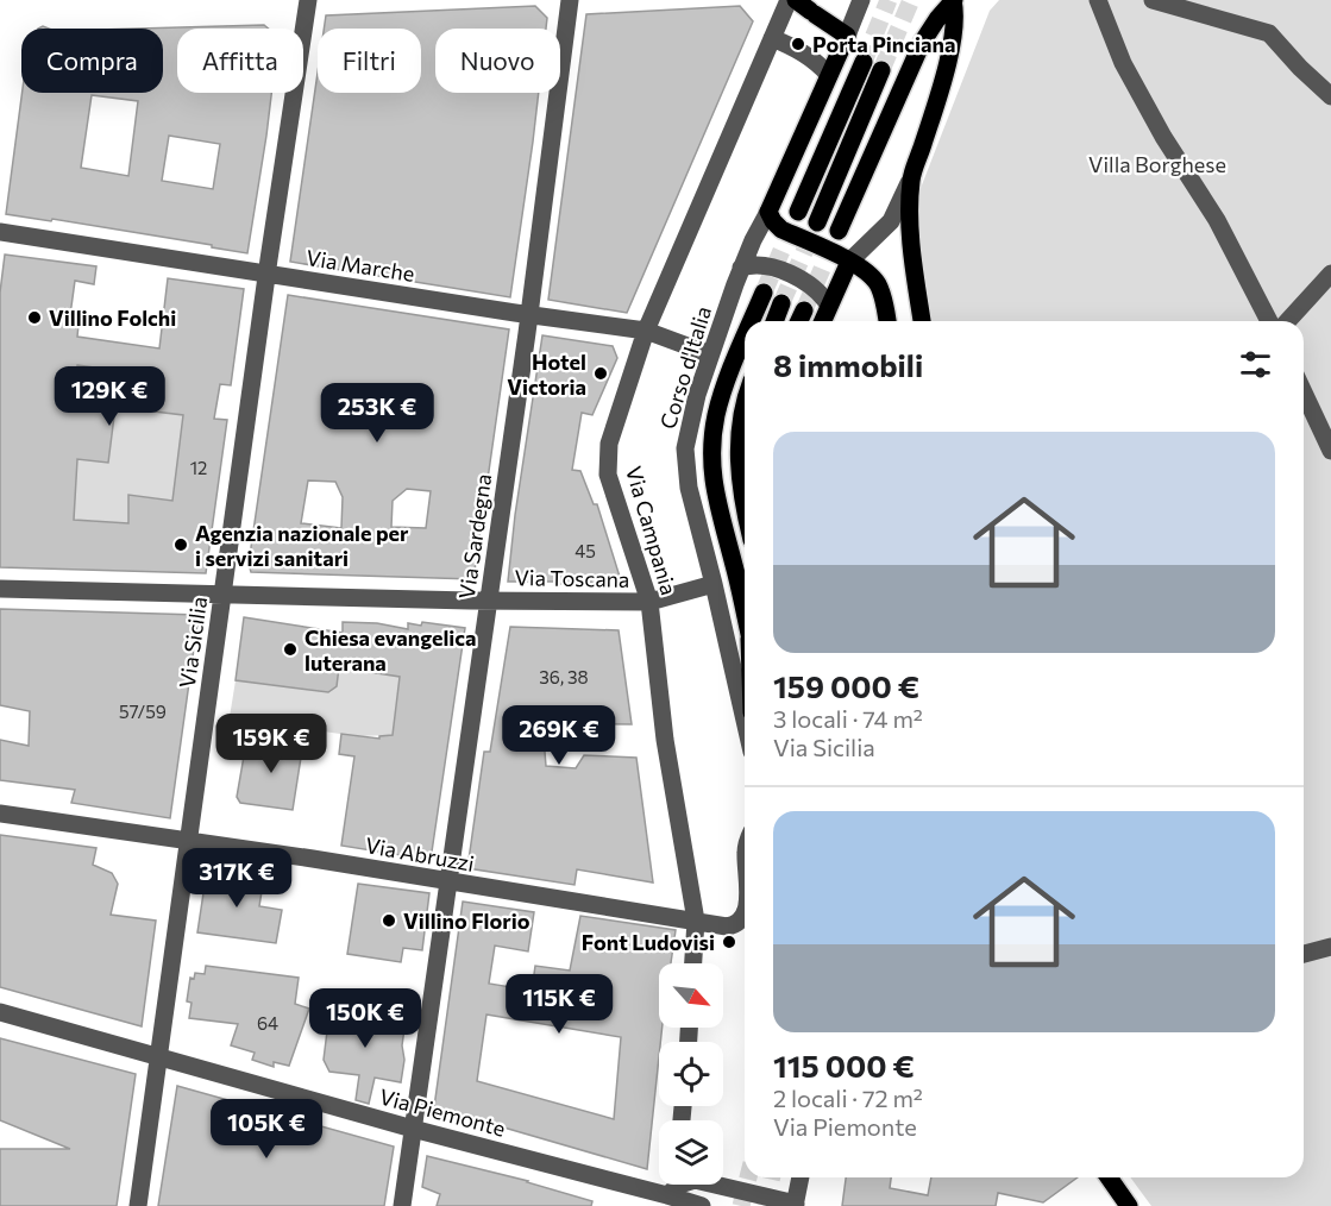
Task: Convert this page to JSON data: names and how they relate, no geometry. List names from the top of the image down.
{
  "streets": {
    "main road": ["Corso d'Italia"],
    "street": [
      "Via Marche",
      "Via Campania",
      "Via Sardegna",
      "Via Toscana",
      "Via Sicilia",
      "Via Abruzzi",
      "Via Piemonte"
    ]
  },
  "crossings": [
    ["Via Marche", "Corso d'Italia"],
    ["Via Marche", "Via Campania"],
    ["Via Marche", "Via Sardegna"],
    ["Via Marche", "Via Sicilia"],
    ["Corso d'Italia", "Via Toscana"],
    ["Via Campania", "Via Toscana"],
    ["Via Campania", "Via Abruzzi"],
    ["Via Sardegna", "Via Toscana"],
    ["Via Sardegna", "Via Abruzzi"],
    ["Via Sardegna", "Via Piemonte"],
    ["Via Toscana", "Via Sicilia"],
    ["Via Sicilia", "Via Abruzzi"],
    ["Via Sicilia", "Via Piemonte"]
  ],
  "parks": ["Villa Borghese"],
  "places": [
    "Porta Pinciana",
    "Villino Folchi",
    "Hotel Victoria",
    "Agenzia nazionale per i servizi sanitari",
    "Chiesa evangelica luterana",
    "Villino Florio",
    "Font Ludovisi"
  ],
  "house_numbers": [
    "12",
    "45",
    "36, 38",
    "57/59",
    "64"
  ],
  "north": "bottom right",
  "page": {
    "chip": [
      "Compra",
      "Affitta",
      "Filtri",
      "Nuovo"
    ],
    "heading": "8 immobili",
    "price": [
      "129K €",
      "253K €",
      "269K €",
      "159K €",
      "317K €",
      "115K €",
      "150K €",
      "105K €"
    ],
    "list": [
      {
        "name": "159 000 €",
        "note": "3 locali · 74 m² · Via Sicilia"
      },
      {
        "name": "115 000 €",
        "note": "2 locali · 72 m² · Via Piemonte"
      }
    ]
  }
}
